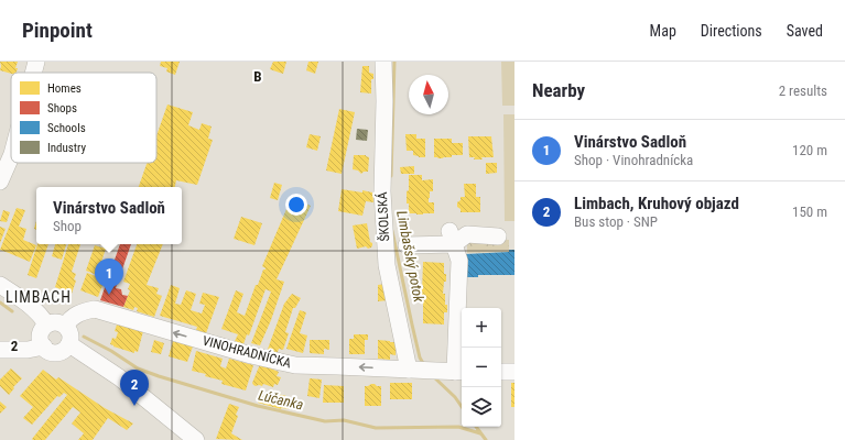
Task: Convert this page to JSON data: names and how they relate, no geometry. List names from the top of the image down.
{
  "streets": {
    "street": ["ŠKOLSKÁ", "VINOHRADNÍCKA"]
  },
  "crossings": [
    ["ŠKOLSKÁ", "VINOHRADNÍCKA"]
  ],
  "one_way": ["VINOHRADNÍCKA"],
  "districts": ["LIMBACH"],
  "water": ["Limbašský potok", "Lúčanka"],
  "legend": [
    "Homes",
    "Shops",
    "Schools",
    "Industry"
  ],
  "north": "top",
  "page": {
    "header": "Pinpoint",
    "nav": ["Map", "Directions", "Saved"],
    "heading": ["Nearby", "2 results"],
    "list": [
      {
        "mark": "1",
        "name": "Vinárstvo Sadloň",
        "note": "Shop · Vinohradnícka",
        "value": "120 m"
      },
      {
        "mark": "2",
        "name": "Limbach, Kruhový objazd",
        "note": "Bus stop · SNP",
        "value": "150 m"
      }
    ],
    "popup": ["Vinárstvo Sadloň", "Shop"],
    "pins": ["1", "2"],
    "map_buttons": ["+", "−"]
  },
  "grid": {
    "columns": ["B"],
    "rows": ["2"]
  }
}
